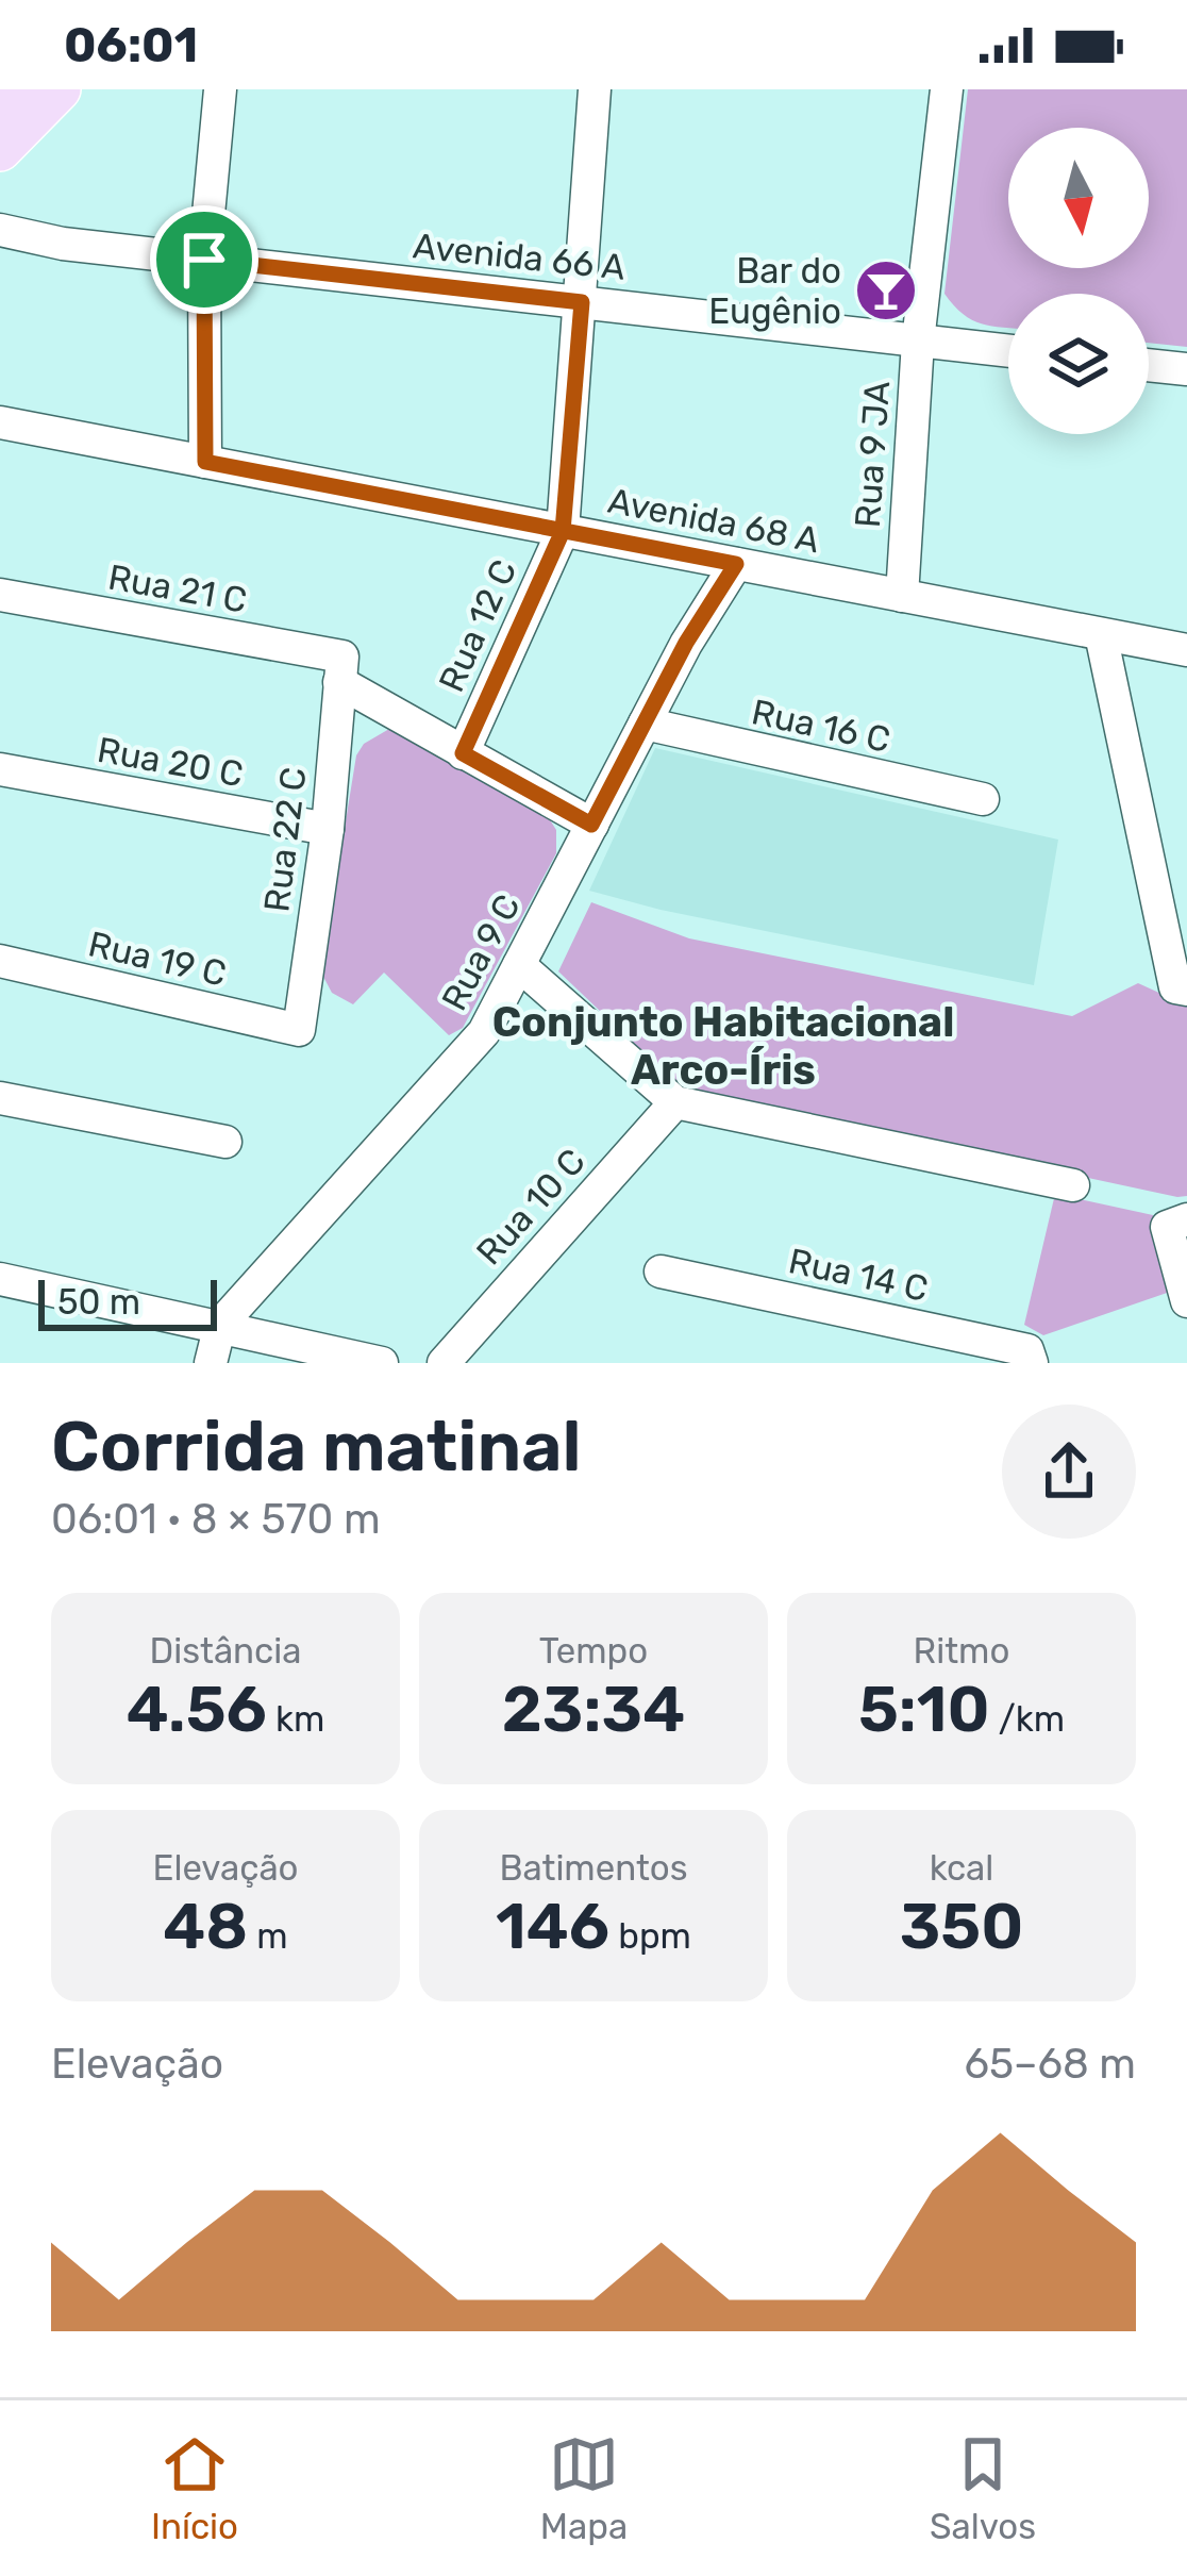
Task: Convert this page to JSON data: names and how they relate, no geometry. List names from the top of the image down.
{
  "streets": {
    "street": [
      "Avenida 66 A",
      "Rua 9 JA",
      "Avenida 68 A",
      "Rua 21 C",
      "Rua 12 C",
      "Rua 16 C",
      "Rua 20 C",
      "Rua 22 C",
      "Rua 9 C",
      "Rua 19 C",
      "Rua 10 C",
      "Rua 14 C"
    ]
  },
  "crossings": [
    ["Avenida 66 A", "Rua 9 JA"],
    ["Avenida 66 A", "Rua 12 C"],
    ["Rua 9 JA", "Avenida 68 A"],
    ["Avenida 68 A", "Rua 12 C"],
    ["Avenida 68 A", "Rua 9 C"],
    ["Rua 21 C", "Rua 12 C"],
    ["Rua 21 C", "Rua 22 C"],
    ["Rua 21 C", "Rua 9 C"],
    ["Rua 16 C", "Rua 9 C"],
    ["Rua 20 C", "Rua 22 C"],
    ["Rua 22 C", "Rua 19 C"]
  ],
  "districts": ["Conjunto Habitacional Arco-Íris"],
  "places": {
    "bar": ["Bar do Eugênio"]
  },
  "scale_bar": "50 m",
  "north": "bottom",
  "page": {
    "status": "06:01",
    "scale": "50 m",
    "heading": ["Corrida matinal", "06:01 · 8 × 570 m"],
    "stats": [
      ["Distância", "4.56 km"],
      ["Tempo", "23:34"],
      ["Ritmo", "5:10 /km"],
      ["Elevação", "48 m"],
      ["Batimentos", "146 bpm"],
      ["kcal", "350"]
    ],
    "chart": ["Elevação", "65–68 m"],
    "tabs": ["Início", "Mapa", "Salvos"]
  }
}
